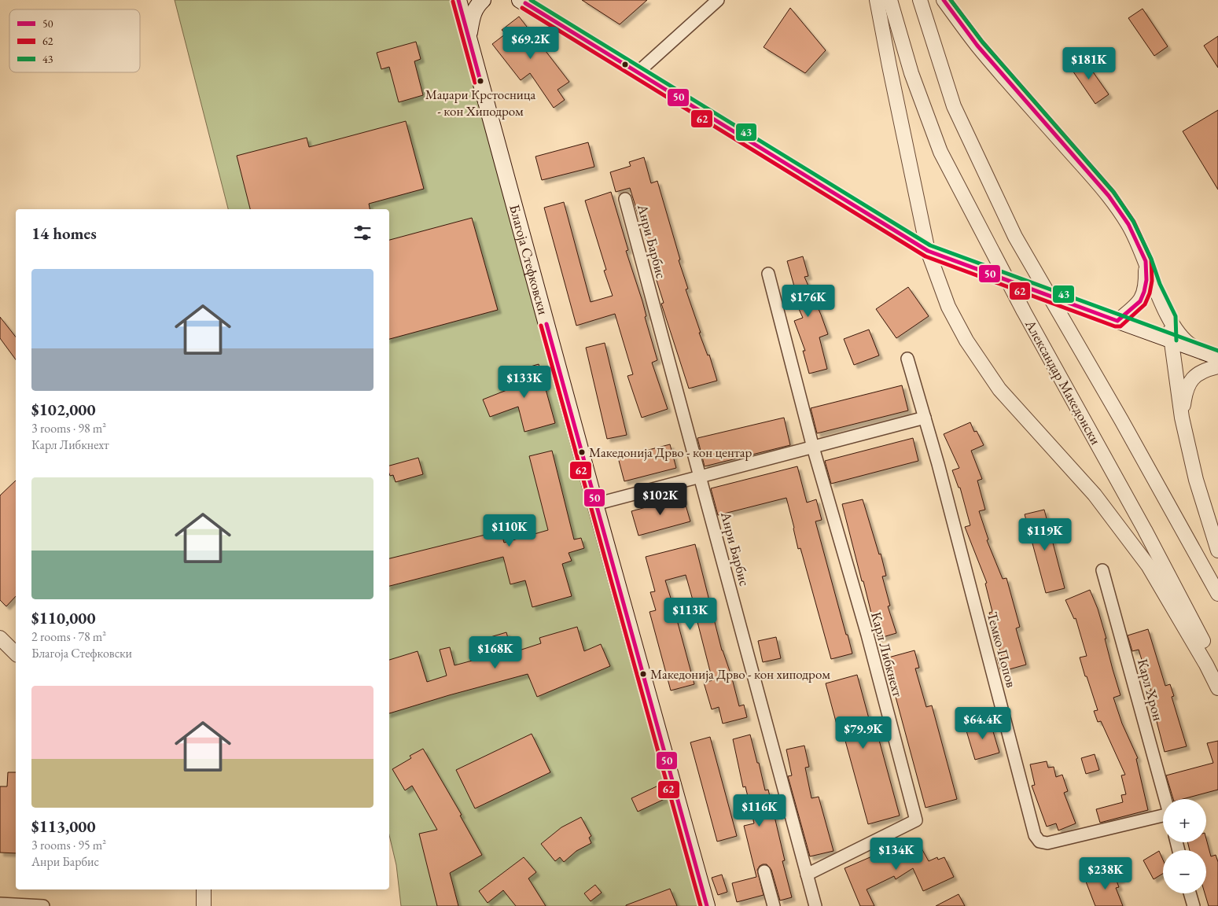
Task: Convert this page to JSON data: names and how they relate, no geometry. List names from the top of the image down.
{
  "streets": {
    "main road": ["Благоја Стефковски"],
    "street": [
      "Анри Барбис",
      "Александар Македонски",
      "Темко Попов",
      "Карл Либкнехт",
      "Карл Хрон"
    ]
  },
  "crossings": [
    ["Анри Барбис", "Карл Либкнехт"]
  ],
  "places": ["Маџари Крстосница - кон Хиподром", "Македонија Дрво - кон центар", "Македонија Дрво - кон хиподром"],
  "lines": ["transit line 50", "transit line 62", "transit line 43"],
  "legend": ["50", "62", "43"],
  "page": {
    "price": [
      "$69.2K",
      "$181K",
      "$176K",
      "$133K",
      "$102K",
      "$110K",
      "$119K",
      "$113K",
      "$168K",
      "$64.4K",
      "$79.9K",
      "$116K",
      "$134K",
      "$238K"
    ],
    "heading": "14 homes",
    "list": [
      {
        "name": "$102,000",
        "note": "3 rooms · 98 m² · Карл Либкнехт"
      },
      {
        "name": "$110,000",
        "note": "2 rooms · 78 m² · Благоја Стефковски"
      },
      {
        "name": "$113,000",
        "note": "3 rooms · 95 m² · Анри Барбис"
      }
    ],
    "map_buttons": ["+", "−"]
  }
}
